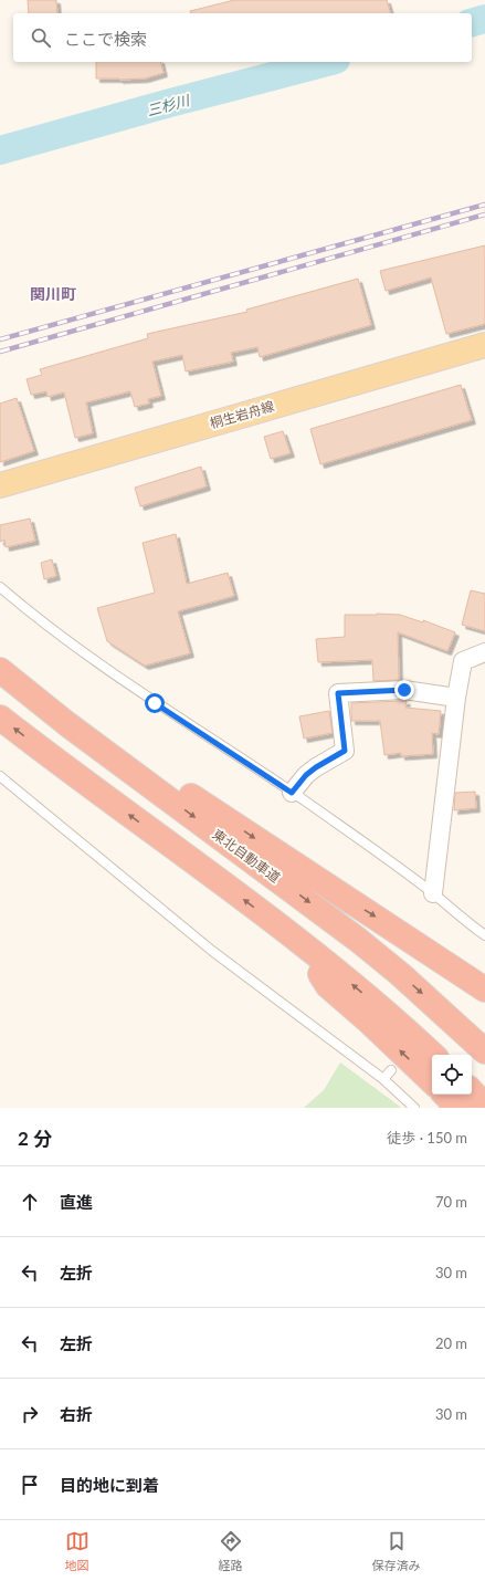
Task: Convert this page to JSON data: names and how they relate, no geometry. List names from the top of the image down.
{
  "streets": {
    "highway": ["東北自動車道"],
    "main road": ["桐生岩舟線"]
  },
  "districts": ["関川町"],
  "water": ["三杉川"],
  "page": {
    "search": "ここで検索",
    "heading": ["2 分", "徒歩 · 150 m"],
    "list": [
      ["直進", "70 m"],
      ["左折", "30 m"],
      ["左折", "20 m"],
      ["右折", "30 m"],
      "目的地に到着"
    ],
    "nav": ["地図", "経路", "保存済み"]
  }
}
